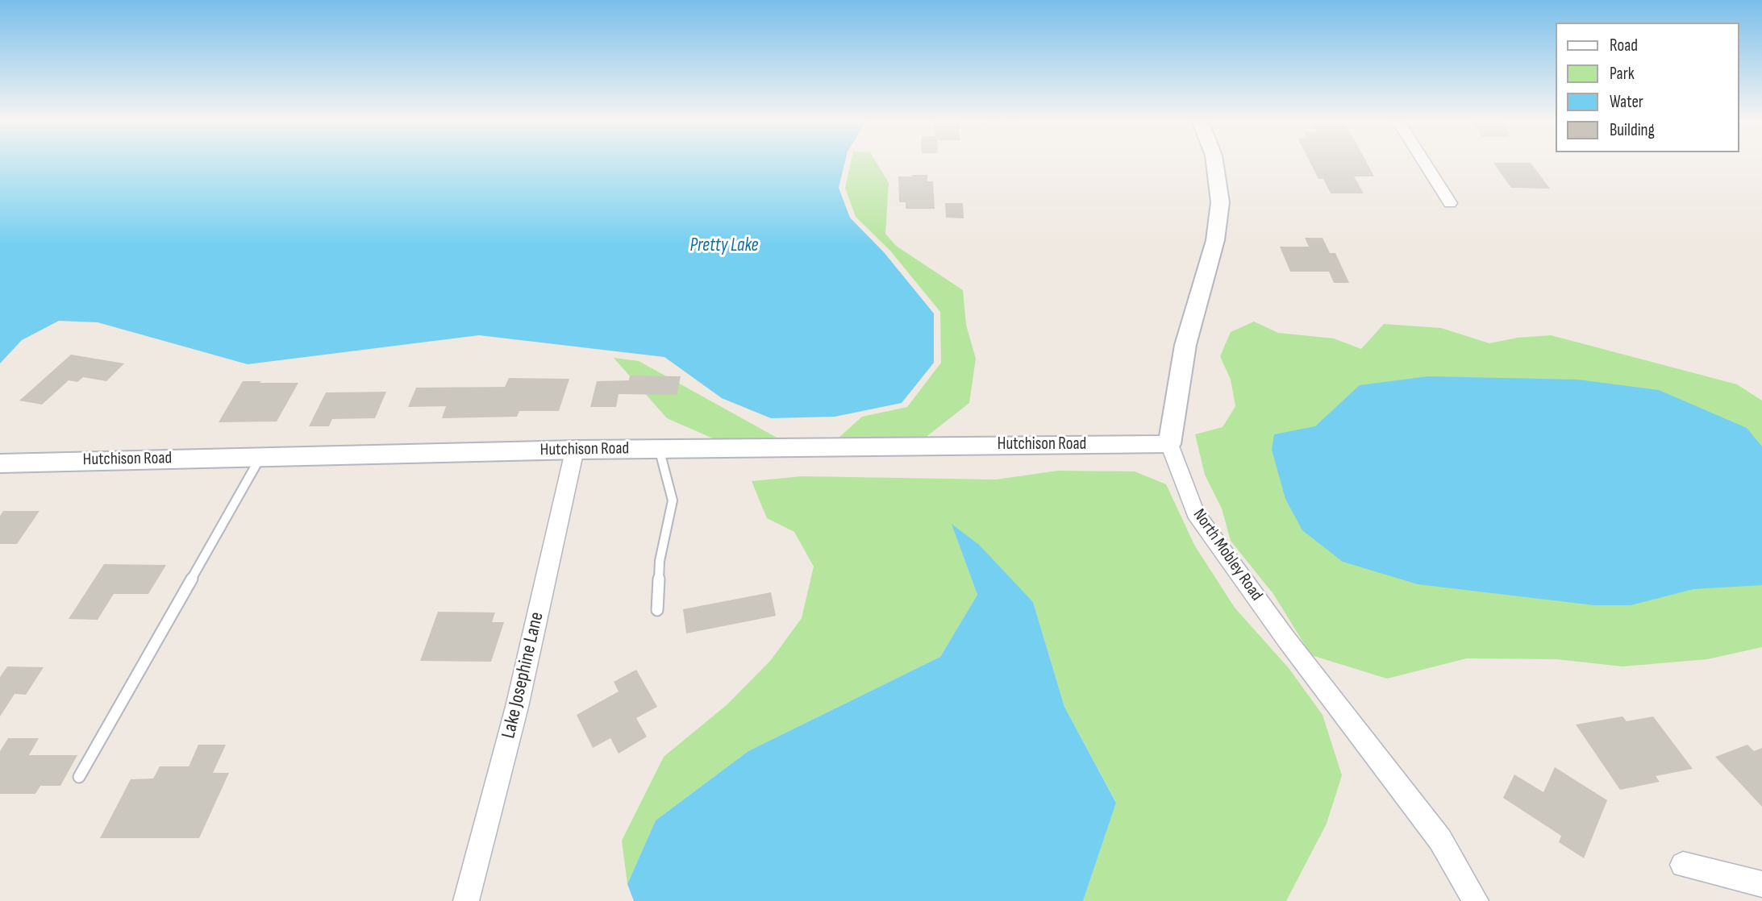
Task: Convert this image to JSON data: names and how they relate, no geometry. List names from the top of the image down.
{
  "streets": {
    "street": ["Hutchison Road", "North Mobley Road", "Lake Josephine Lane"]
  },
  "crossings": [
    ["Hutchison Road", "North Mobley Road"],
    ["Hutchison Road", "Lake Josephine Lane"]
  ],
  "water": ["Pretty Lake"],
  "legend": [
    "Road",
    "Park",
    "Water",
    "Building"
  ]
}
